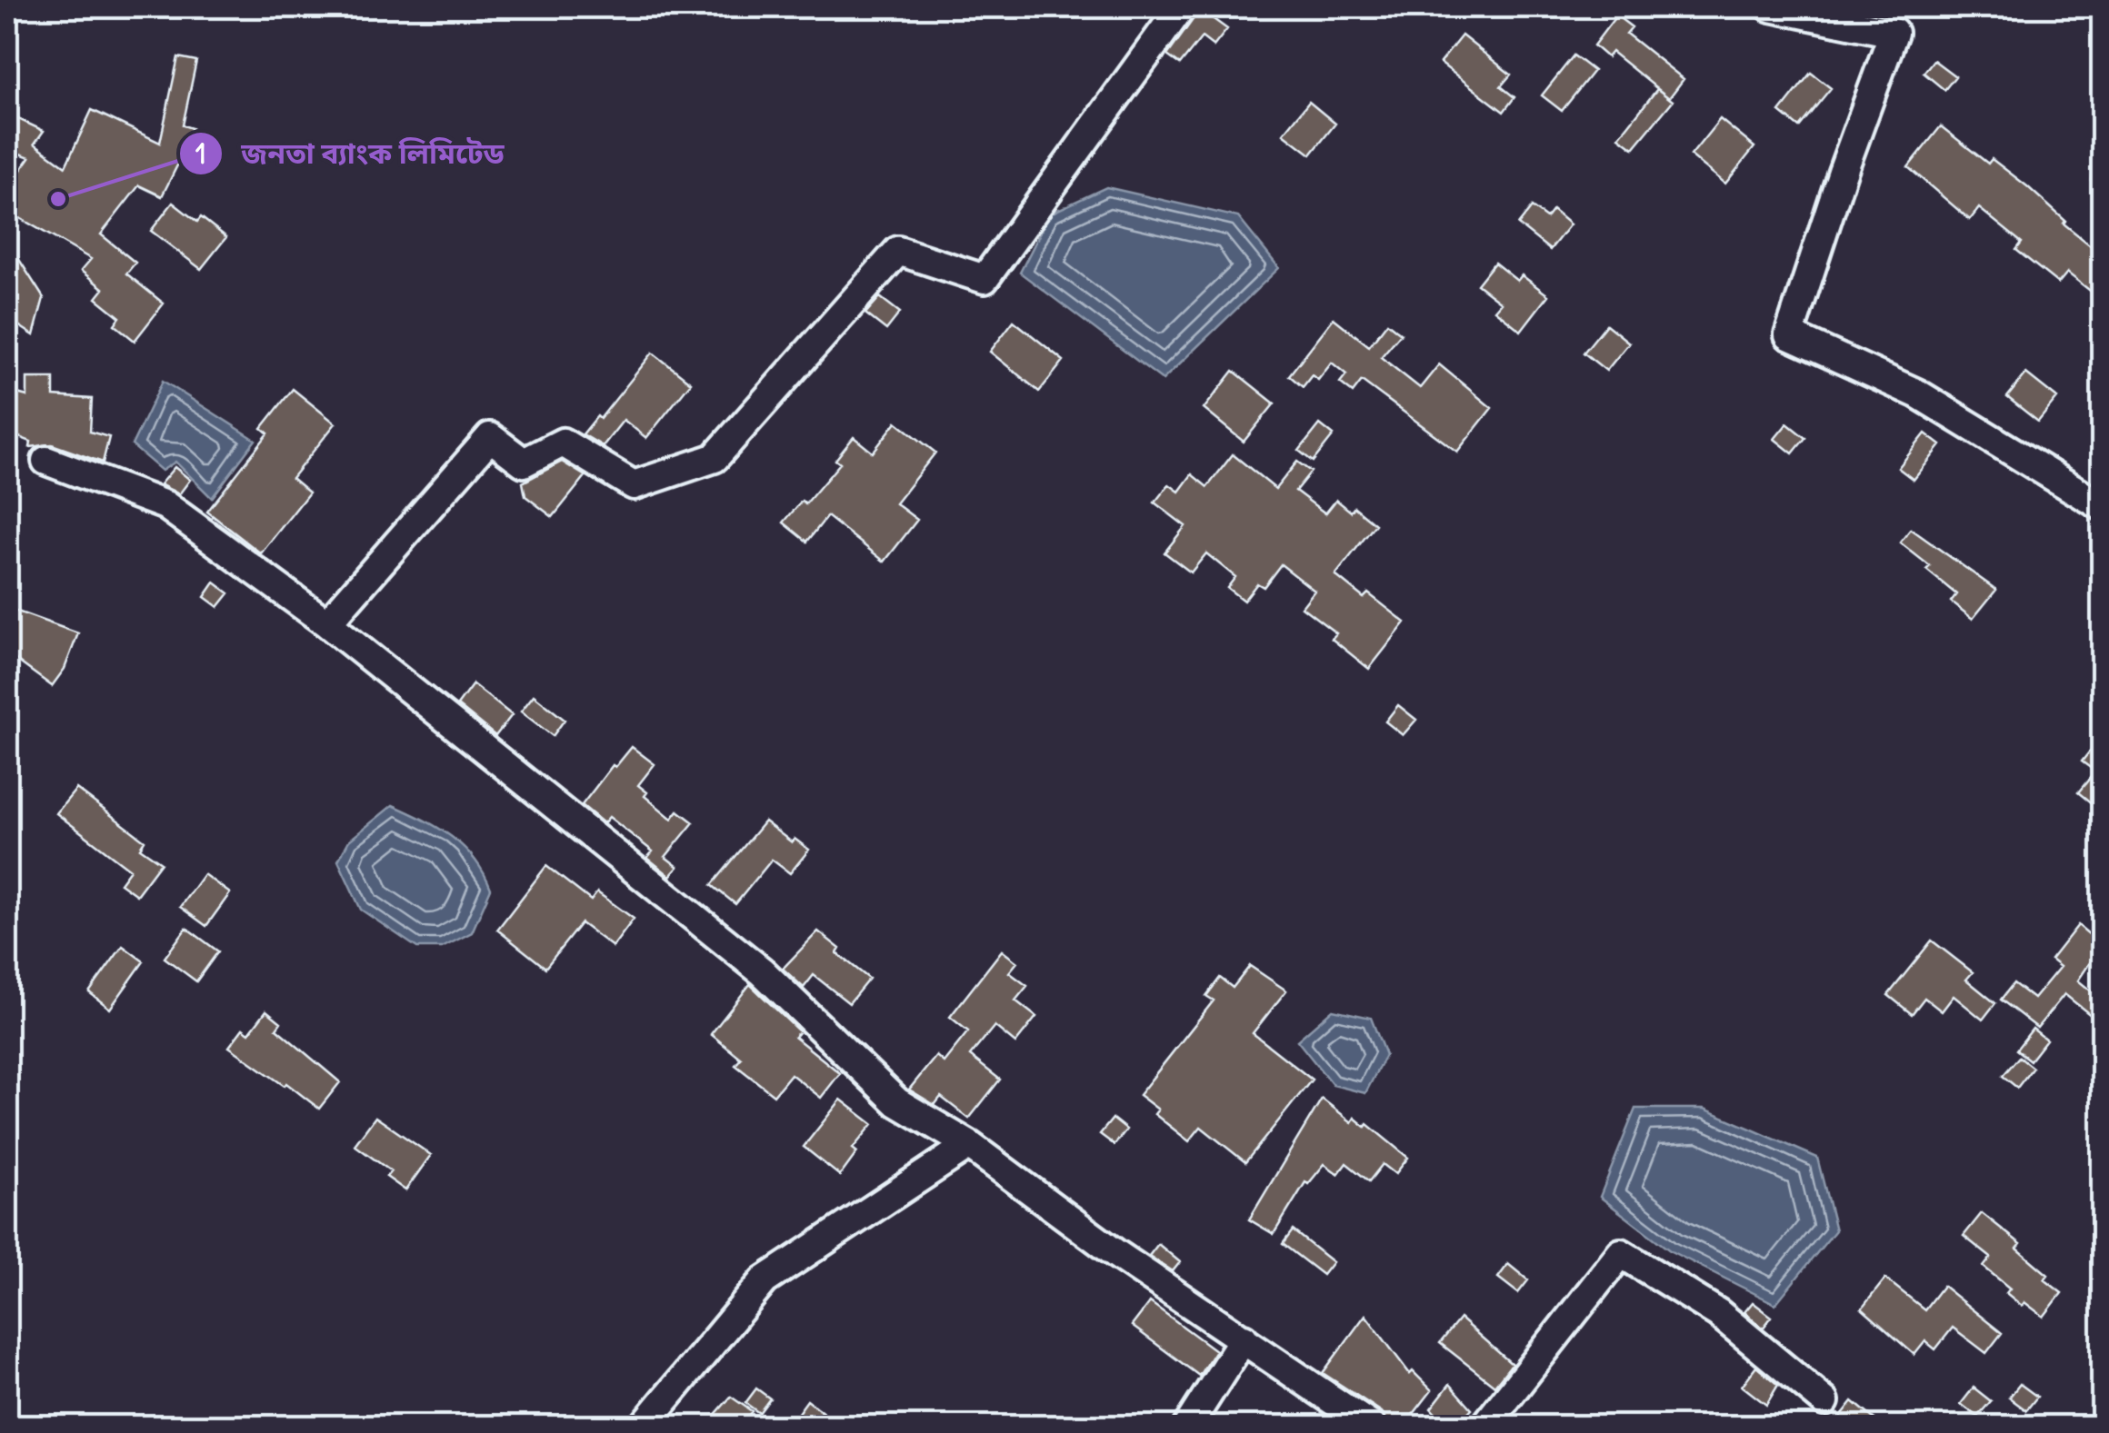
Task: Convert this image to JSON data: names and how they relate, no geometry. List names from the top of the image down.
{
  "places": ["জনতা ব্যাংক লিমিটেড"]
}
